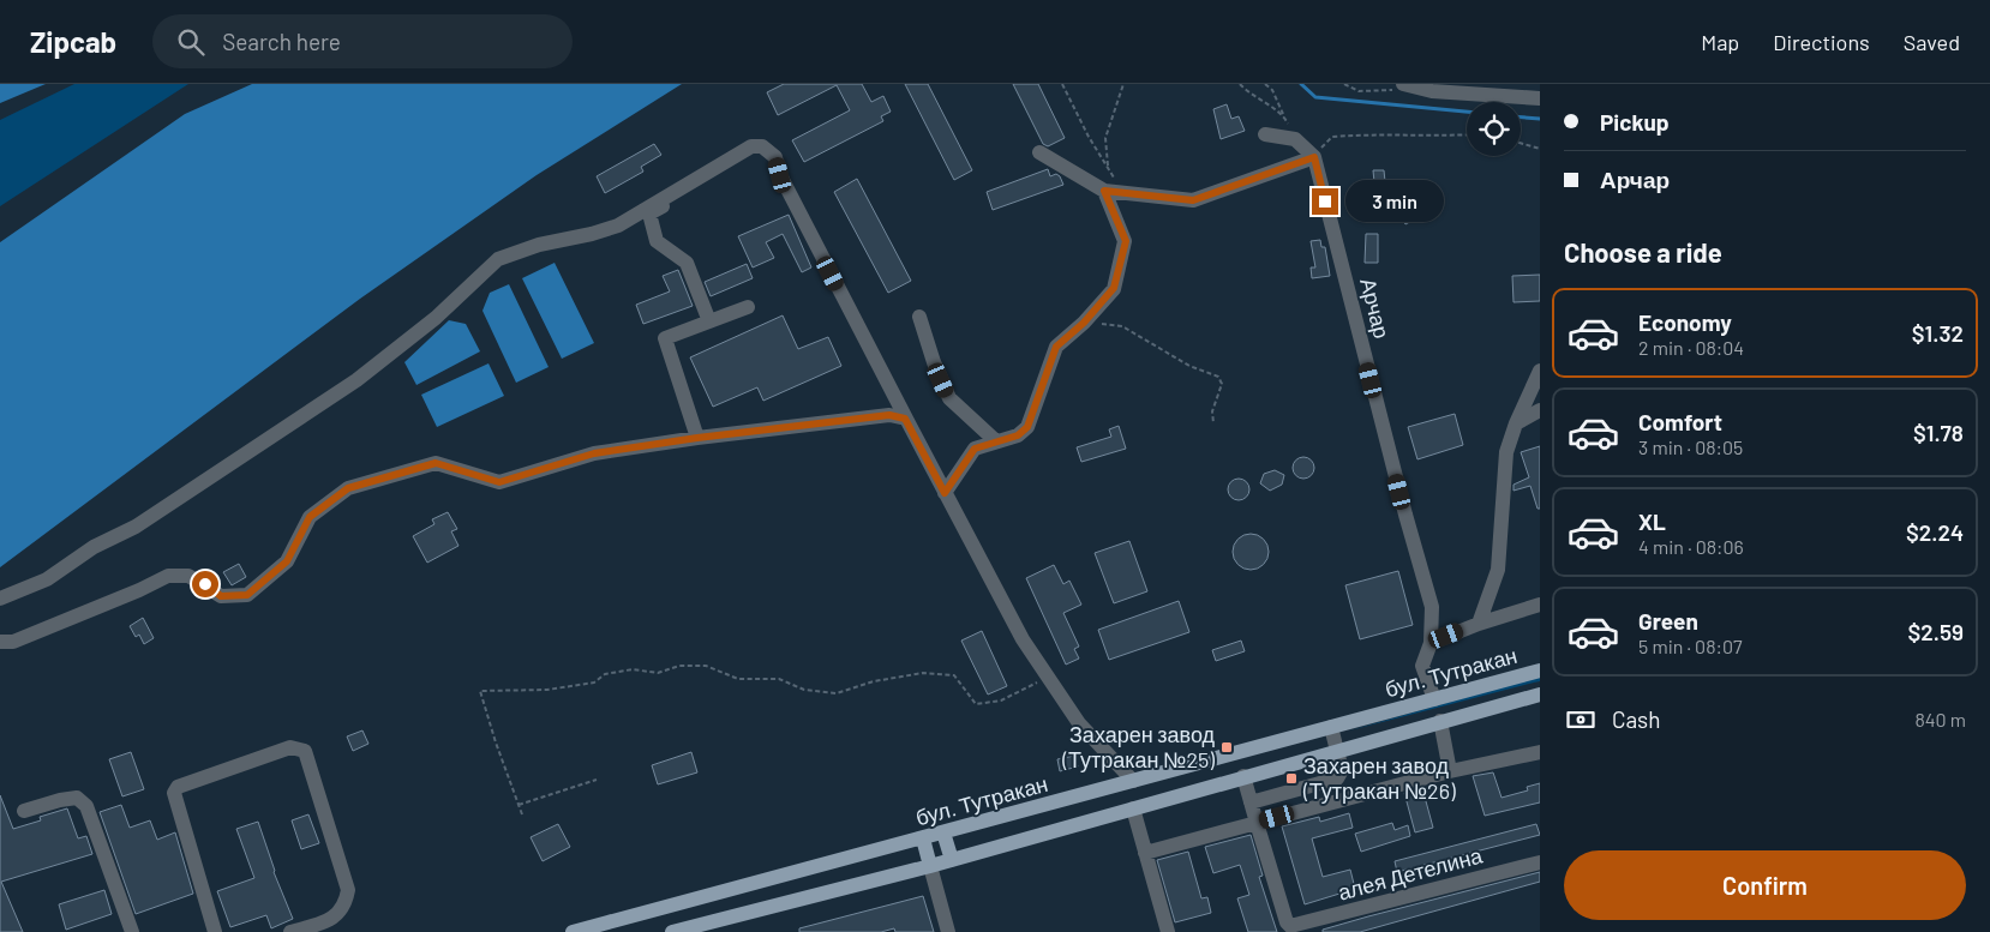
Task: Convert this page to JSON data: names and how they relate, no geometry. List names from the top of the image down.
{
  "streets": {
    "main road": ["бул. Тутракан"],
    "street": ["Арчар", "алея Детелина"]
  },
  "crossings": [
    ["Арчар", "бул. Тутракан"]
  ],
  "places": {
    "transit": ["Захарен завод (Тутракан №25)", "Захарен завод (Тутракан №26)"]
  },
  "page": {
    "header": "Zipcab",
    "search": "Search here",
    "nav": ["Map", "Directions", "Saved"],
    "banner": ["Pickup", "Арчар"],
    "bubble": "3 min",
    "heading": "Choose a ride",
    "list": [
      {
        "name": "Economy",
        "note": "2 min · 08:04",
        "value": "$1.32"
      },
      {
        "name": "Comfort",
        "note": "3 min · 08:05",
        "value": "$1.78"
      },
      {
        "name": "XL",
        "note": "4 min · 08:06",
        "value": "$2.24"
      },
      {
        "name": "Green",
        "note": "5 min · 08:07",
        "value": "$2.59"
      }
    ],
    "pay": ["Cash", "840 m"],
    "buttons": "Confirm"
  }
}
